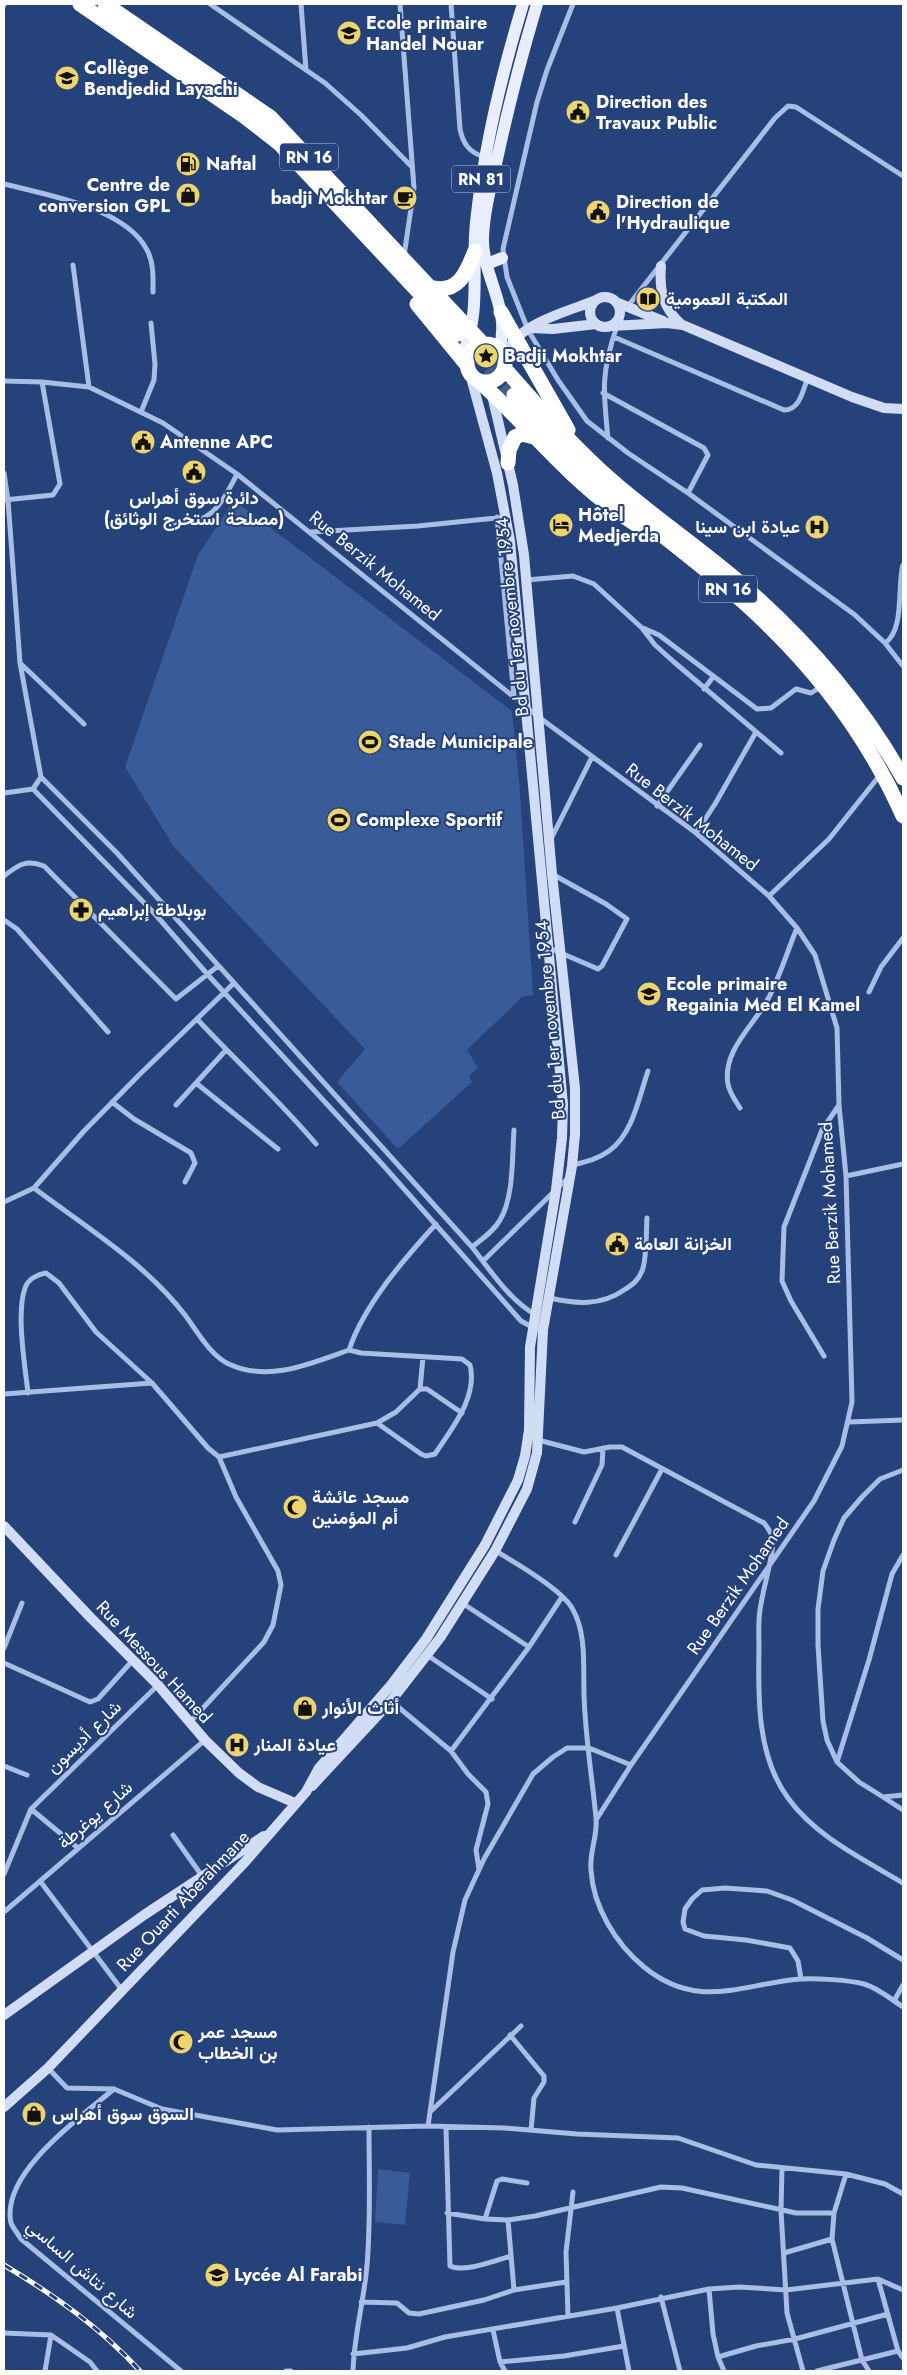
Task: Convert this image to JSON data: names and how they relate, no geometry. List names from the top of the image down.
{
  "streets": {
    "highway": ["RN 16"],
    "main road": ["RN 81"],
    "street": [
      "Rue Berzik Mohamed",
      "Bd du 1er novembre 1954",
      "Rue Messous Hamed",
      "شارع أديسون",
      "شارع يوغرطة",
      "Rue Ouarti Aberahmane",
      "شارع نتاش الساسي"
    ]
  },
  "crossings": [
    ["RN 16", "RN 81"],
    ["RN 16", "Bd du 1er novembre 1954"],
    ["RN 81", "Bd du 1er novembre 1954"],
    ["Rue Berzik Mohamed", "Bd du 1er novembre 1954"],
    ["Rue Messous Hamed", "شارع أديسون"],
    ["Rue Messous Hamed", "شارع يوغرطة"]
  ],
  "places": {
    "school or university": [
      "Ecole primaire Handel Nouar",
      "Collège Bendjedid Layachi",
      "Ecole primaire Regainia Med El Kamel",
      "Lycée Al Farabi"
    ],
    "public building": [
      "Direction des Travaux Public",
      "Direction de l'Hydraulique",
      "Antenne APC",
      "دائرة سوق أهراس (مصلحة استخرج الوثائق)",
      "الخزانة العامة"
    ],
    "fuel station": ["Naftal"],
    "shop": ["Centre de conversion GPL", "أثاث الأنوار", "السوق سوق أهراس"],
    "cafe": ["badji Mokhtar"],
    "library": ["المكتبة العمومية"],
    "place": ["Badji Mokhtar"],
    "hotel": ["Hôtel Medjerda"],
    "hospital": ["عيادة ابن سينا", "عيادة المنار"],
    "sports": ["Stade Municipale", "Complexe Sportif"],
    "pharmacy": ["بوبلاطة إبراهيم"],
    "mosque": ["مسجد عائشة أم المؤمنين", "مسجد عمر بن الخطاب"]
  }
}
